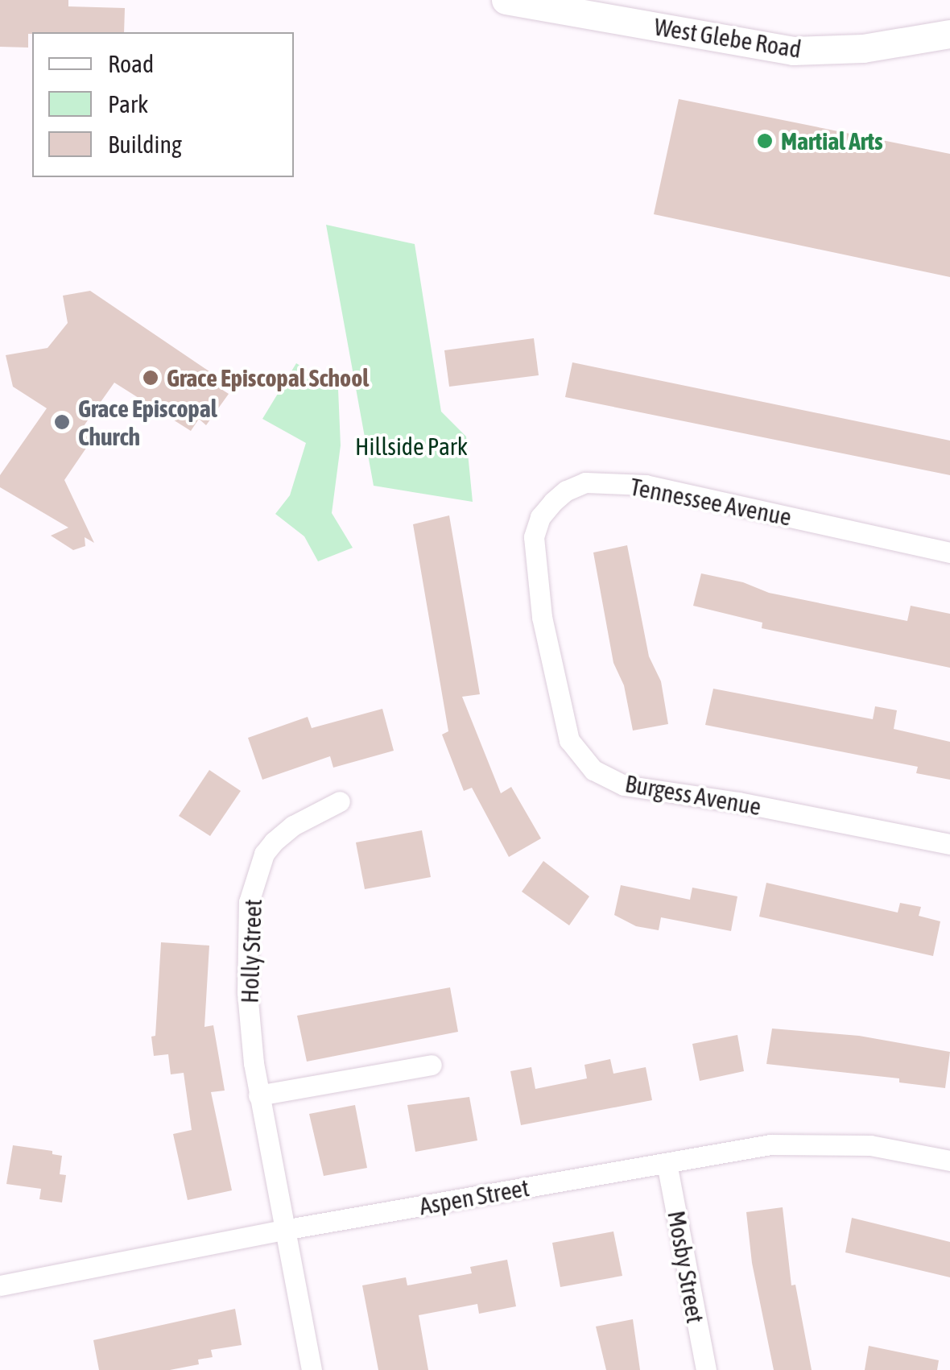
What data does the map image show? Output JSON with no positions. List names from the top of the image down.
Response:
{
  "streets": {
    "main road": ["West Glebe Road"],
    "street": [
      "Tennessee Avenue",
      "Burgess Avenue",
      "Holly Street",
      "Aspen Street",
      "Mosby Street"
    ]
  },
  "crossings": [
    ["Tennessee Avenue", "Burgess Avenue"],
    ["Holly Street", "Aspen Street"],
    ["Aspen Street", "Mosby Street"]
  ],
  "parks": ["Hillside Park"],
  "places": ["Martial Arts", "Grace Episcopal School", "Grace Episcopal Church"],
  "legend": ["Road", "Park", "Building"]
}
